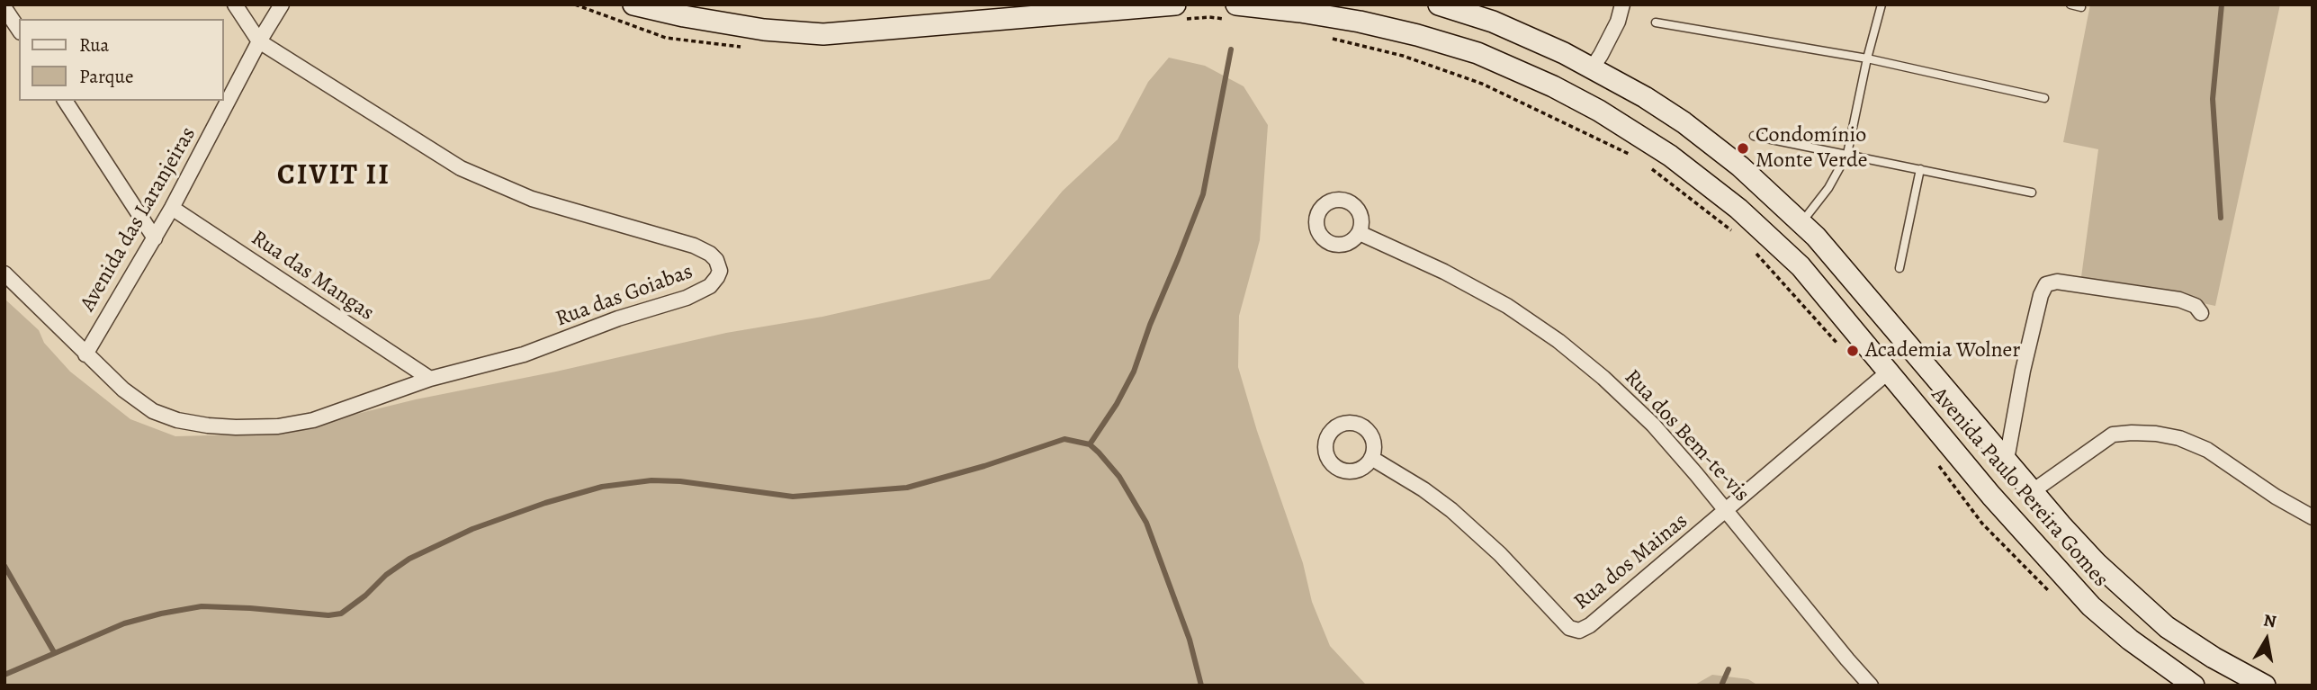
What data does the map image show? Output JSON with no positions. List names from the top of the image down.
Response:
{
  "streets": {
    "main road": ["Avenida Paulo Pereira Gomes"],
    "street": [
      "Avenida das Laranjeiras",
      "Rua das Mangas",
      "Rua das Goiabas",
      "Rua dos Bem-te-vis",
      "Rua dos Mainas"
    ]
  },
  "crossings": [
    ["Avenida das Laranjeiras", "Rua das Mangas"],
    ["Avenida das Laranjeiras", "Rua das Goiabas"],
    ["Rua das Mangas", "Rua das Goiabas"],
    ["Rua dos Bem-te-vis", "Rua dos Mainas"],
    ["Avenida Paulo Pereira Gomes", "Rua dos Mainas"]
  ],
  "districts": ["CIVIT II"],
  "places": ["Condomínio Monte Verde", "Academia Wolner"],
  "legend": ["Rua", "Parque"],
  "north": "top"
}
